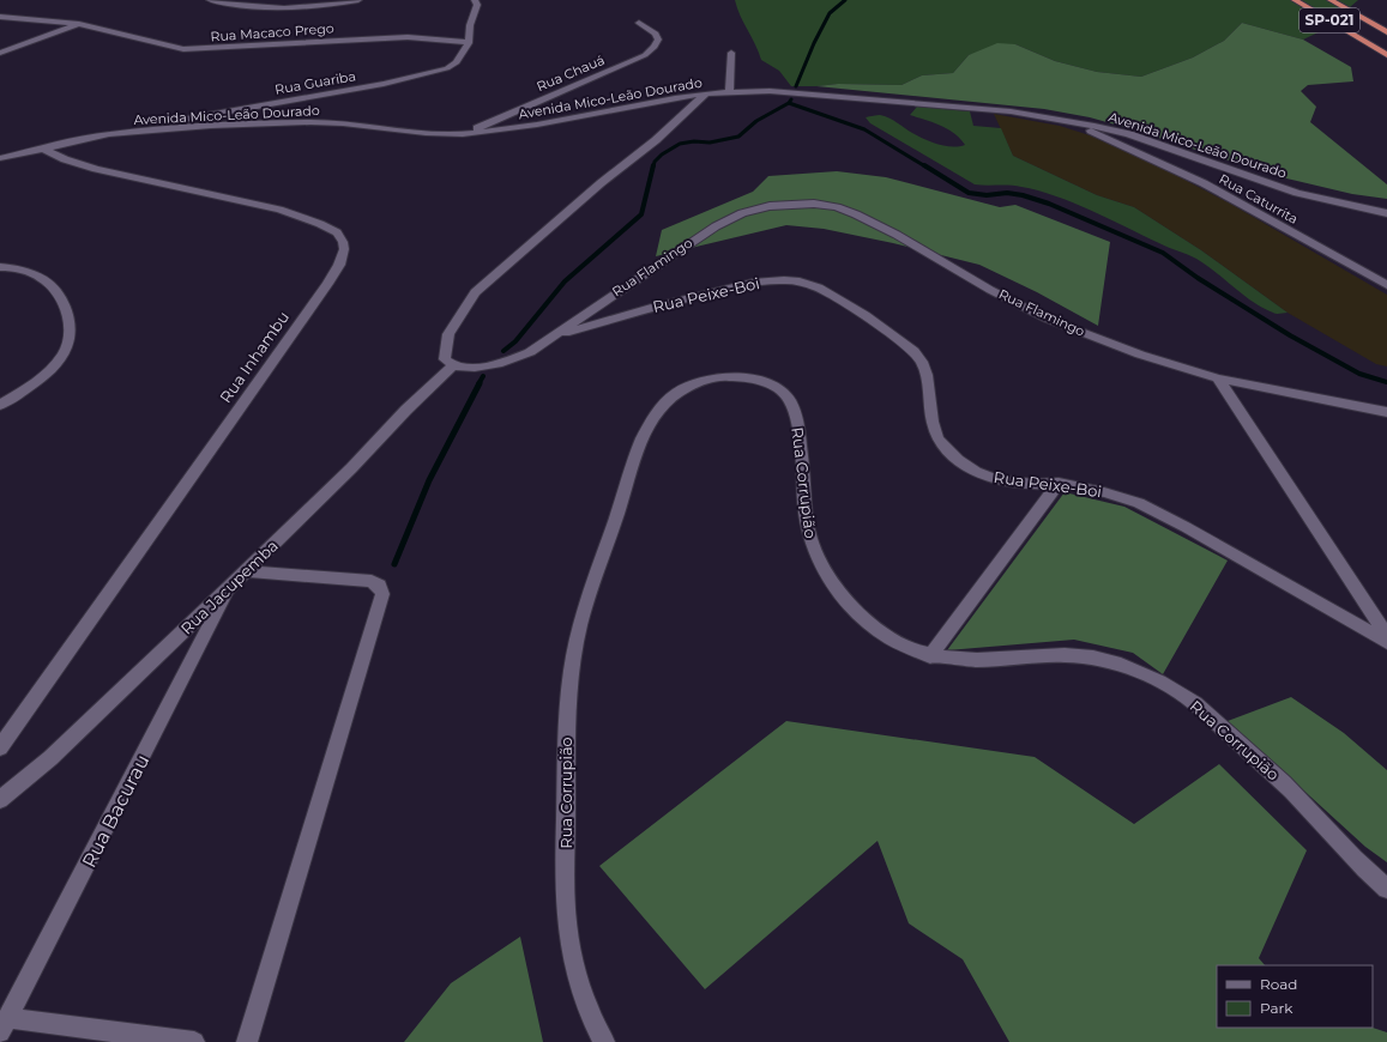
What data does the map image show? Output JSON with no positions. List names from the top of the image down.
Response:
{
  "streets": {
    "highway": ["SP-021"],
    "street": [
      "Rua Macaco Prego",
      "Rua Chauá",
      "Rua Guariba",
      "Avenida Mico-Leão Dourado",
      "Rua Caturrita",
      "Rua Flamingo",
      "Rua Peixe-Boi",
      "Rua Inhambu",
      "Rua Corrupião",
      "Rua Jacupemba",
      "Rua Bacurau"
    ]
  },
  "crossings": [
    ["Rua Macaco Prego", "Rua Guariba"],
    ["Rua Chauá", "Avenida Mico-Leão Dourado"],
    ["Rua Guariba", "Avenida Mico-Leão Dourado"],
    ["Avenida Mico-Leão Dourado", "Rua Caturrita"],
    ["Avenida Mico-Leão Dourado", "Rua Inhambu"],
    ["Rua Flamingo", "Rua Peixe-Boi"],
    ["Rua Flamingo", "Rua Jacupemba"],
    ["Rua Jacupemba", "Rua Bacurau"]
  ],
  "legend": ["Road", "Park"]
}
